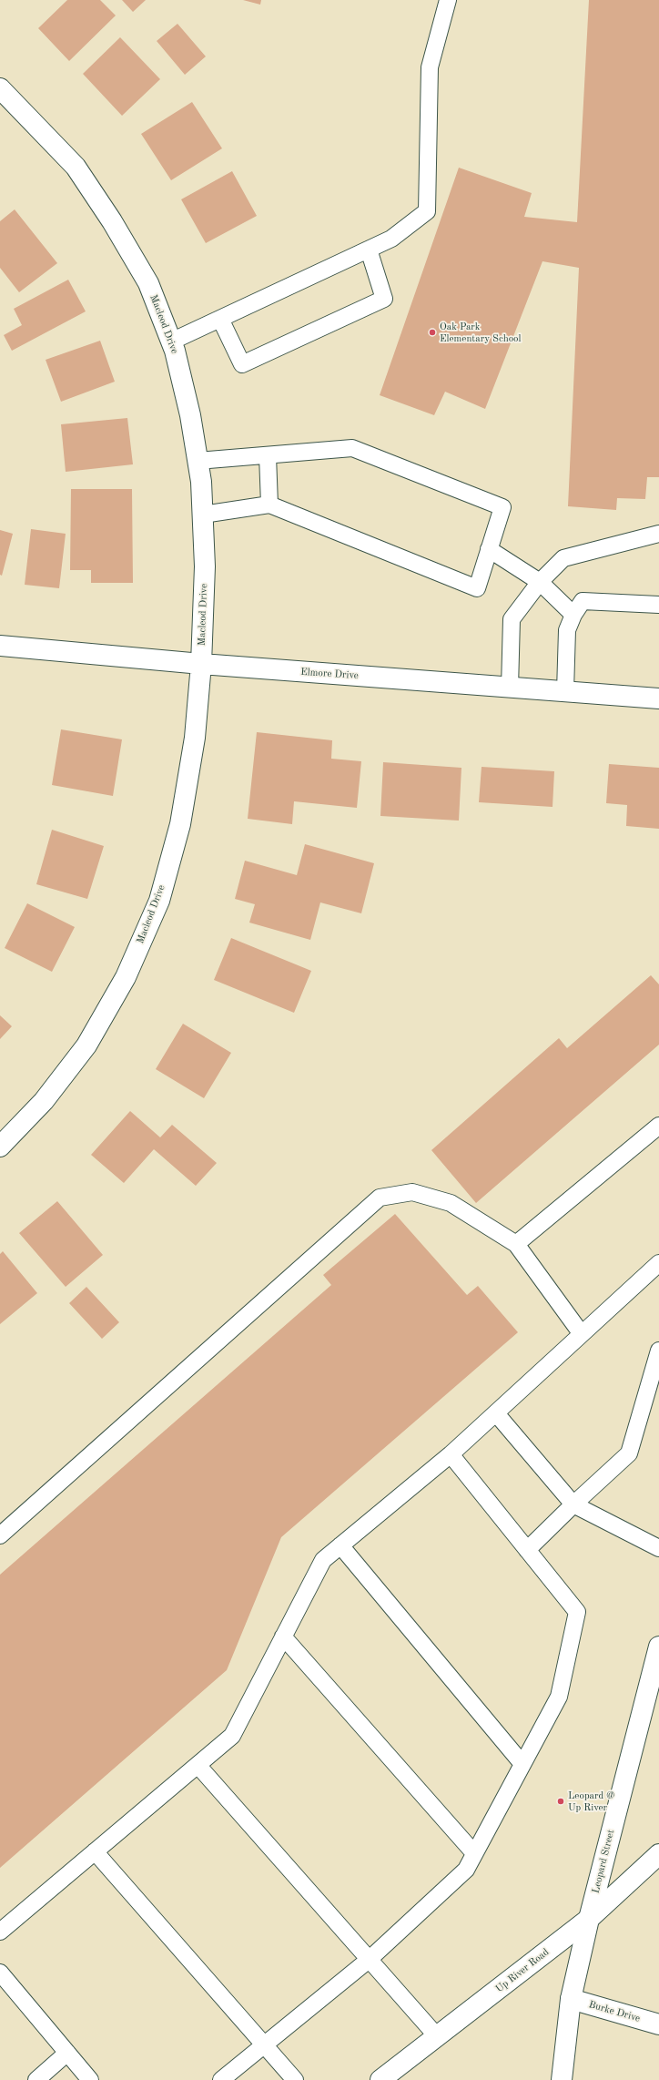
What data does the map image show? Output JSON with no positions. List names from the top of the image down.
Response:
{
  "streets": {
    "street": [
      "Macleod Drive",
      "Elmore Drive",
      "Leopard Street",
      "Up River Road",
      "Burke Drive"
    ]
  },
  "crossings": [
    ["Macleod Drive", "Elmore Drive"],
    ["Leopard Street", "Up River Road"],
    ["Leopard Street", "Burke Drive"]
  ],
  "places": ["Oak Park Elementary School", "Leopard @ Up River"]
}
